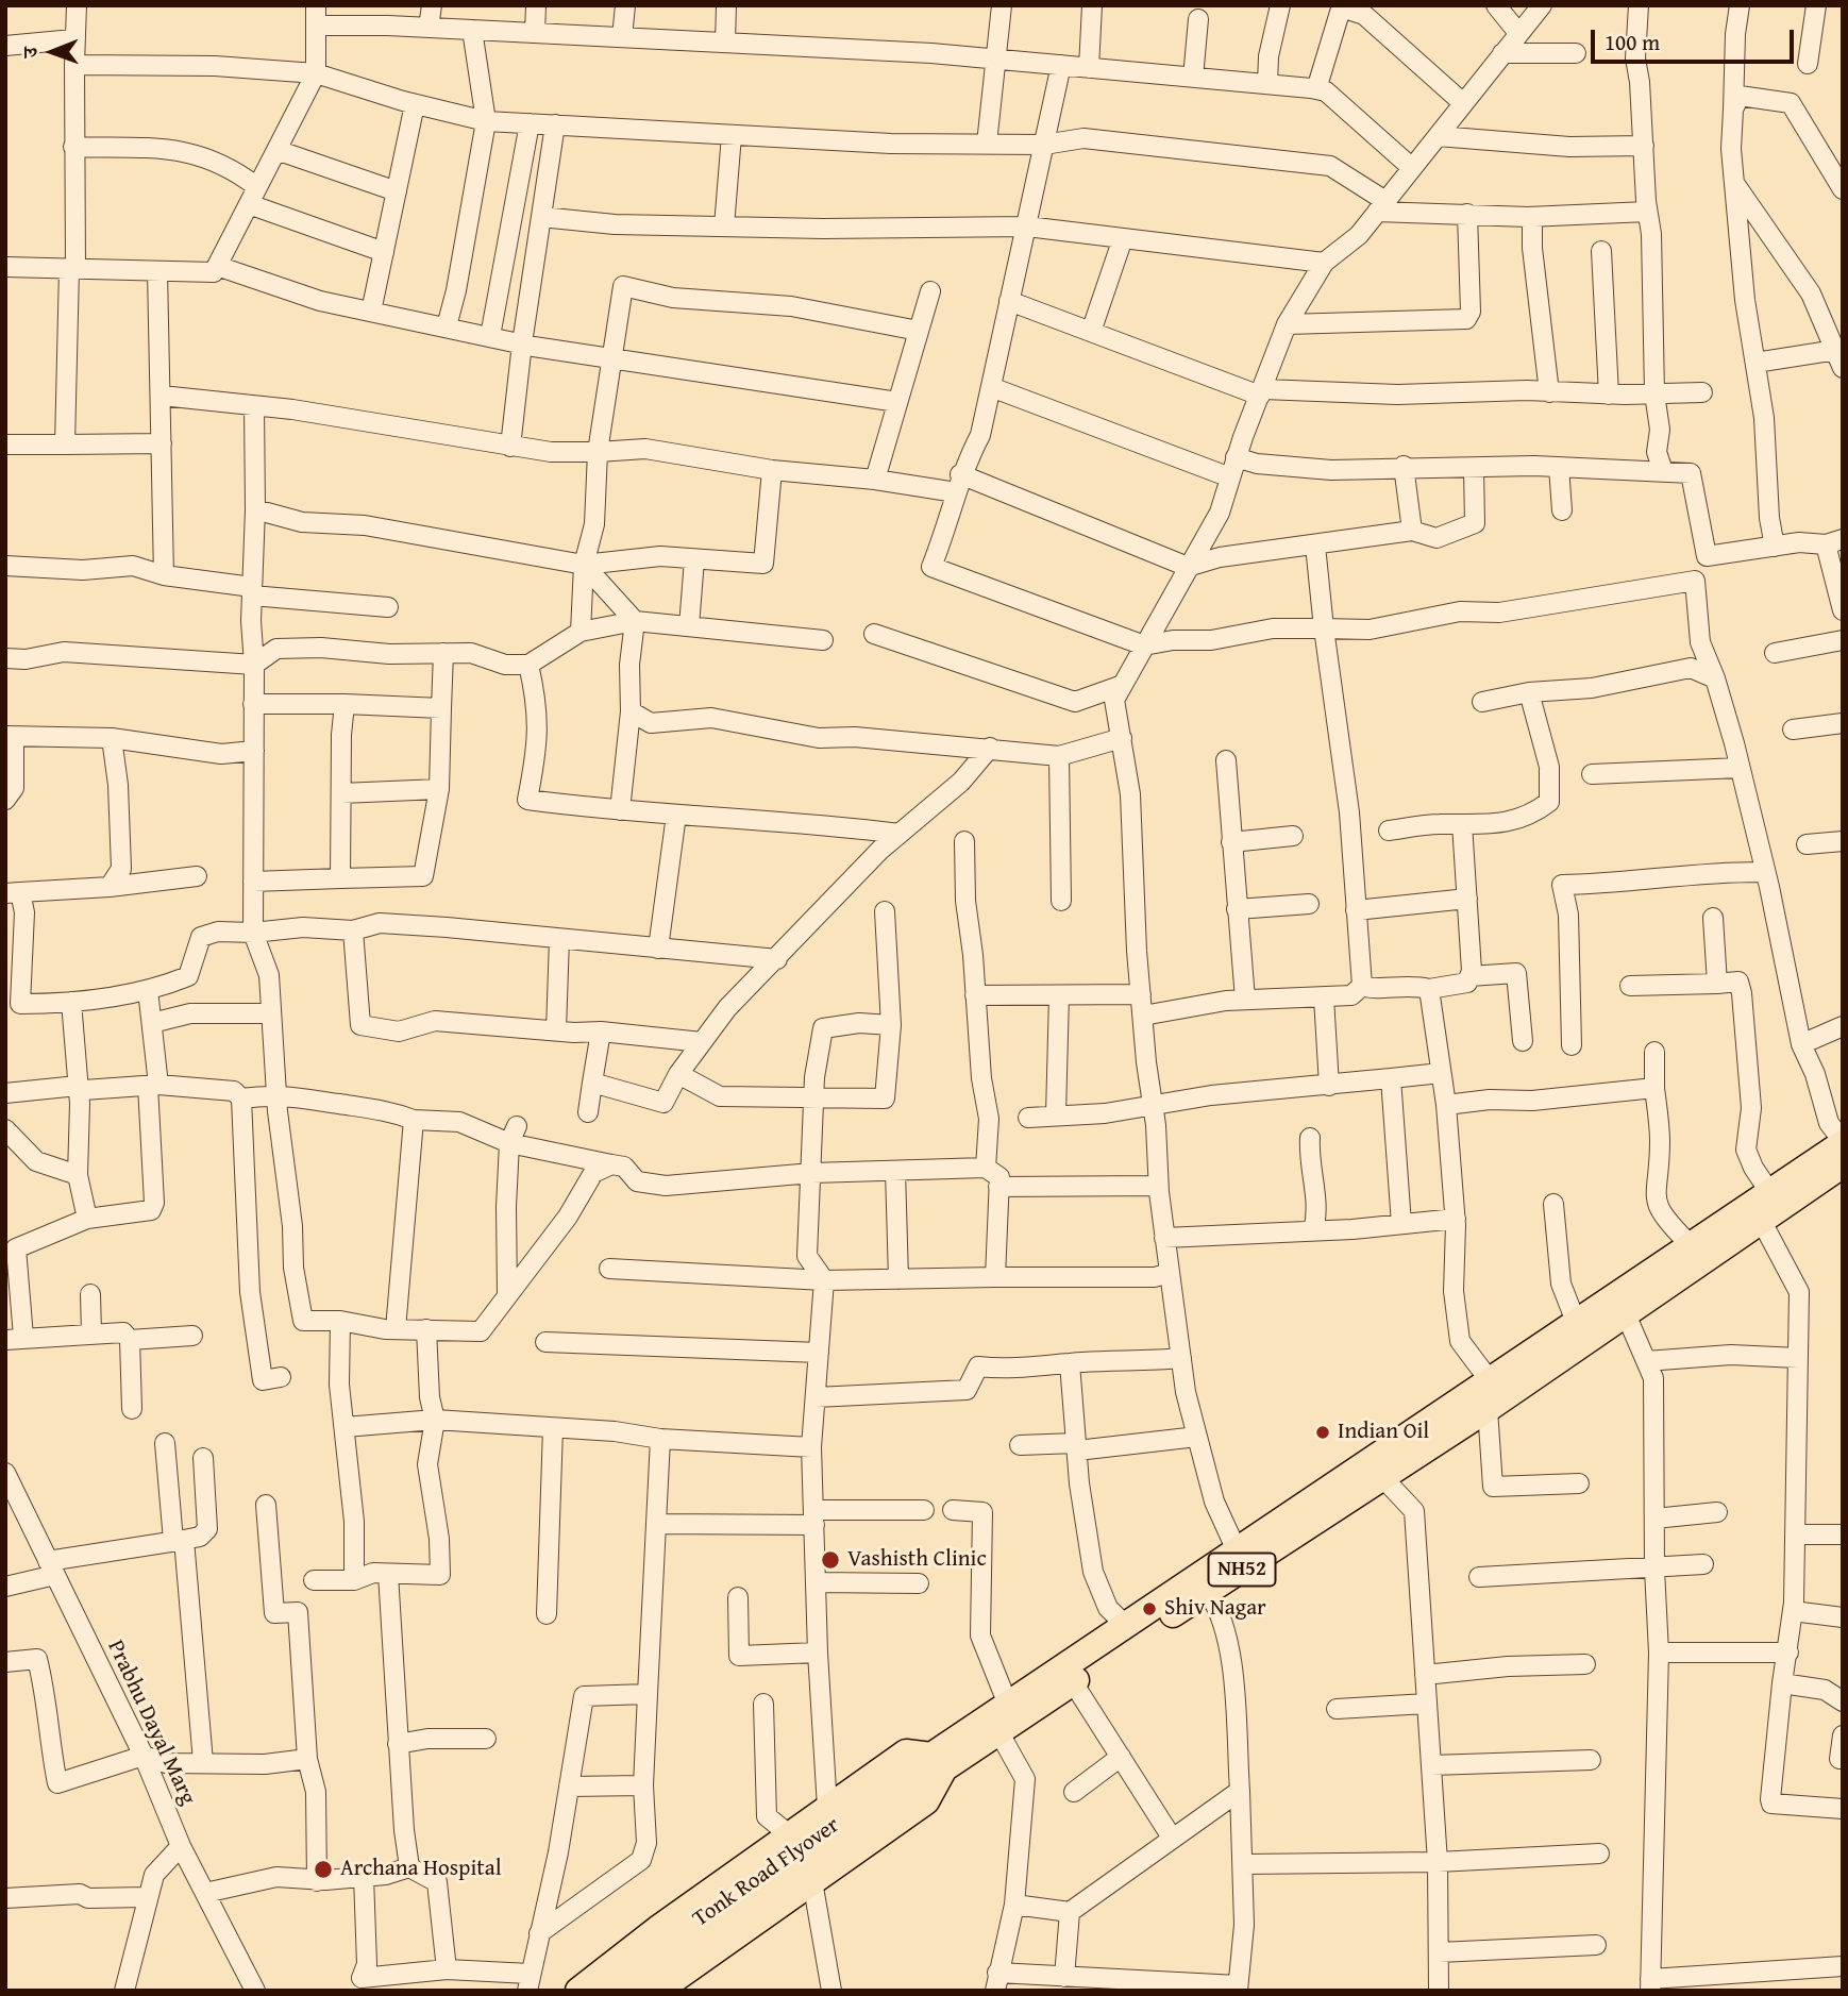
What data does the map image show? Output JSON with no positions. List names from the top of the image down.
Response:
{
  "streets": {
    "highway": ["NH52"],
    "main road": ["Tonk Road Flyover"],
    "street": ["Prabhu Dayal Marg"]
  },
  "crossings": [
    ["NH52", "Tonk Road Flyover"]
  ],
  "places": [
    "Indian Oil",
    "Vashisth Clinic",
    "Shiv Nagar",
    "Archana Hospital"
  ],
  "scale_bar": "100 m",
  "north": "left"
}
